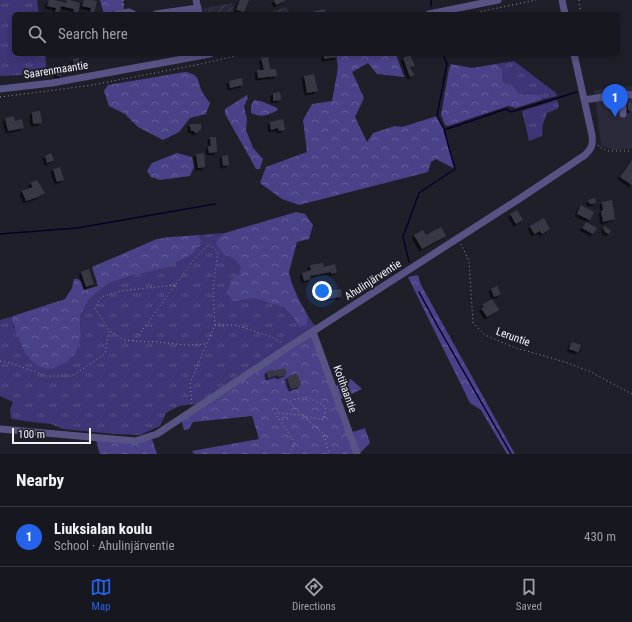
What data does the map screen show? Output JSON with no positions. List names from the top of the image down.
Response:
{
  "streets": {
    "street": ["Saarenmaantie", "Ahulinjärventie", "Kotihaantie"],
    "path": ["Leruntie"]
  },
  "crossings": [
    ["Ahulinjärventie", "Leruntie"],
    ["Ahulinjärventie", "Kotihaantie"]
  ],
  "scale_bar": "100 m",
  "page": {
    "search": "Search here",
    "pins": "1",
    "scale": "100 m",
    "heading": "Nearby",
    "list": [
      {
        "mark": "1",
        "name": "Liuksialan koulu",
        "note": "School · Ahulinjärventie",
        "value": "430 m"
      }
    ],
    "nav": ["Map", "Directions", "Saved"]
  }
}
